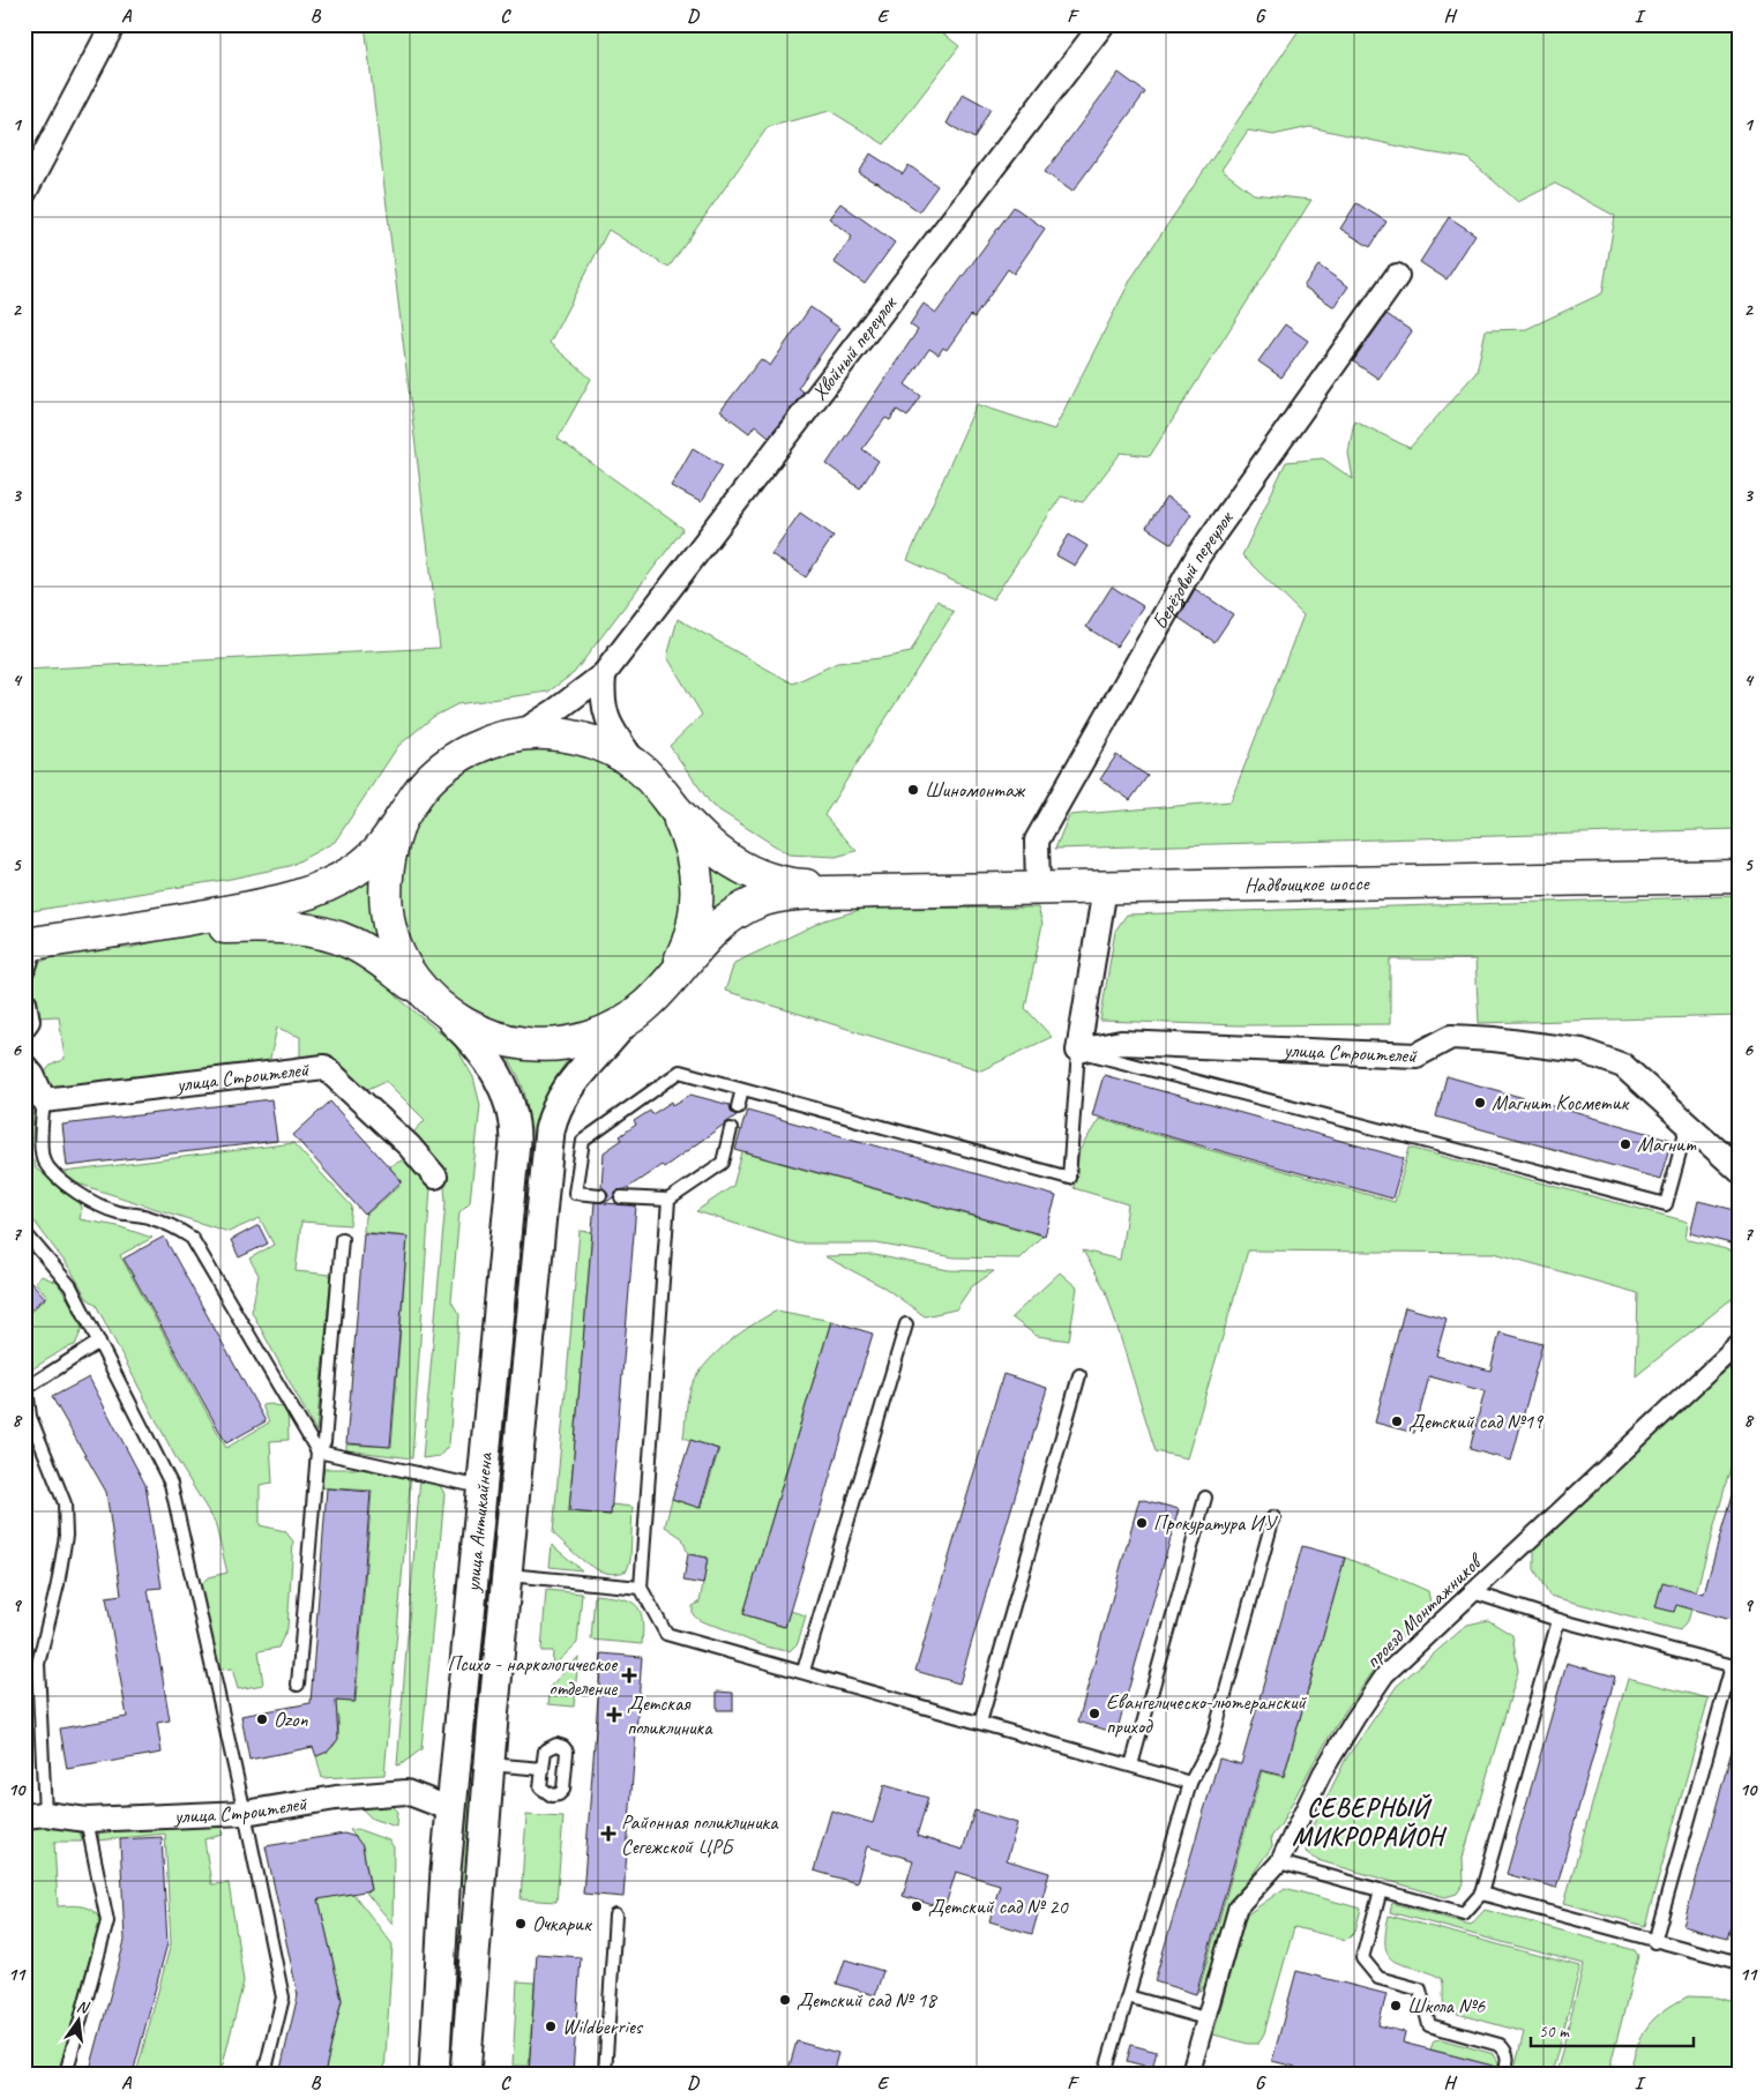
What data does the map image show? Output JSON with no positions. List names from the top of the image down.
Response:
{
  "streets": {
    "main road": ["Надвоицкое шоссе"],
    "street": [
      "Хвойный переулок",
      "Берёзовый переулок",
      "улица Строителей",
      "улица Антикайнена",
      "проезд Монтажников"
    ]
  },
  "crossings": [
    ["Берёзовый переулок", "Надвоицкое шоссе"],
    ["улица Строителей", "улица Антикайнена"]
  ],
  "districts": ["СЕВЕРНЫЙ МИКРОРАЙОН"],
  "places": {
    "other": [
      "Шиномонтаж",
      "Магнит Косметик",
      "Магнит",
      "Детский сад №19",
      "Прокуратура ИУ",
      "Евангелическо-лютеранский приход",
      "Ozon",
      "Детский сад № 20",
      "Очкарик",
      "Детский сад № 18",
      "Школа №6",
      "Wildberries"
    ],
    "health": ["Психо - наркологическое отделение", "Детская поликлиника", "Районная поликлиника Сегежской ЦРБ"]
  },
  "scale_bar": "50 m",
  "north": "top",
  "grid": {
    "columns": [
      "A",
      "B",
      "C",
      "D",
      "E",
      "F",
      "G",
      "H",
      "I"
    ],
    "rows": [
      "1",
      "2",
      "3",
      "4",
      "5",
      "6",
      "7",
      "8",
      "9",
      "10",
      "11"
    ]
  }
}
